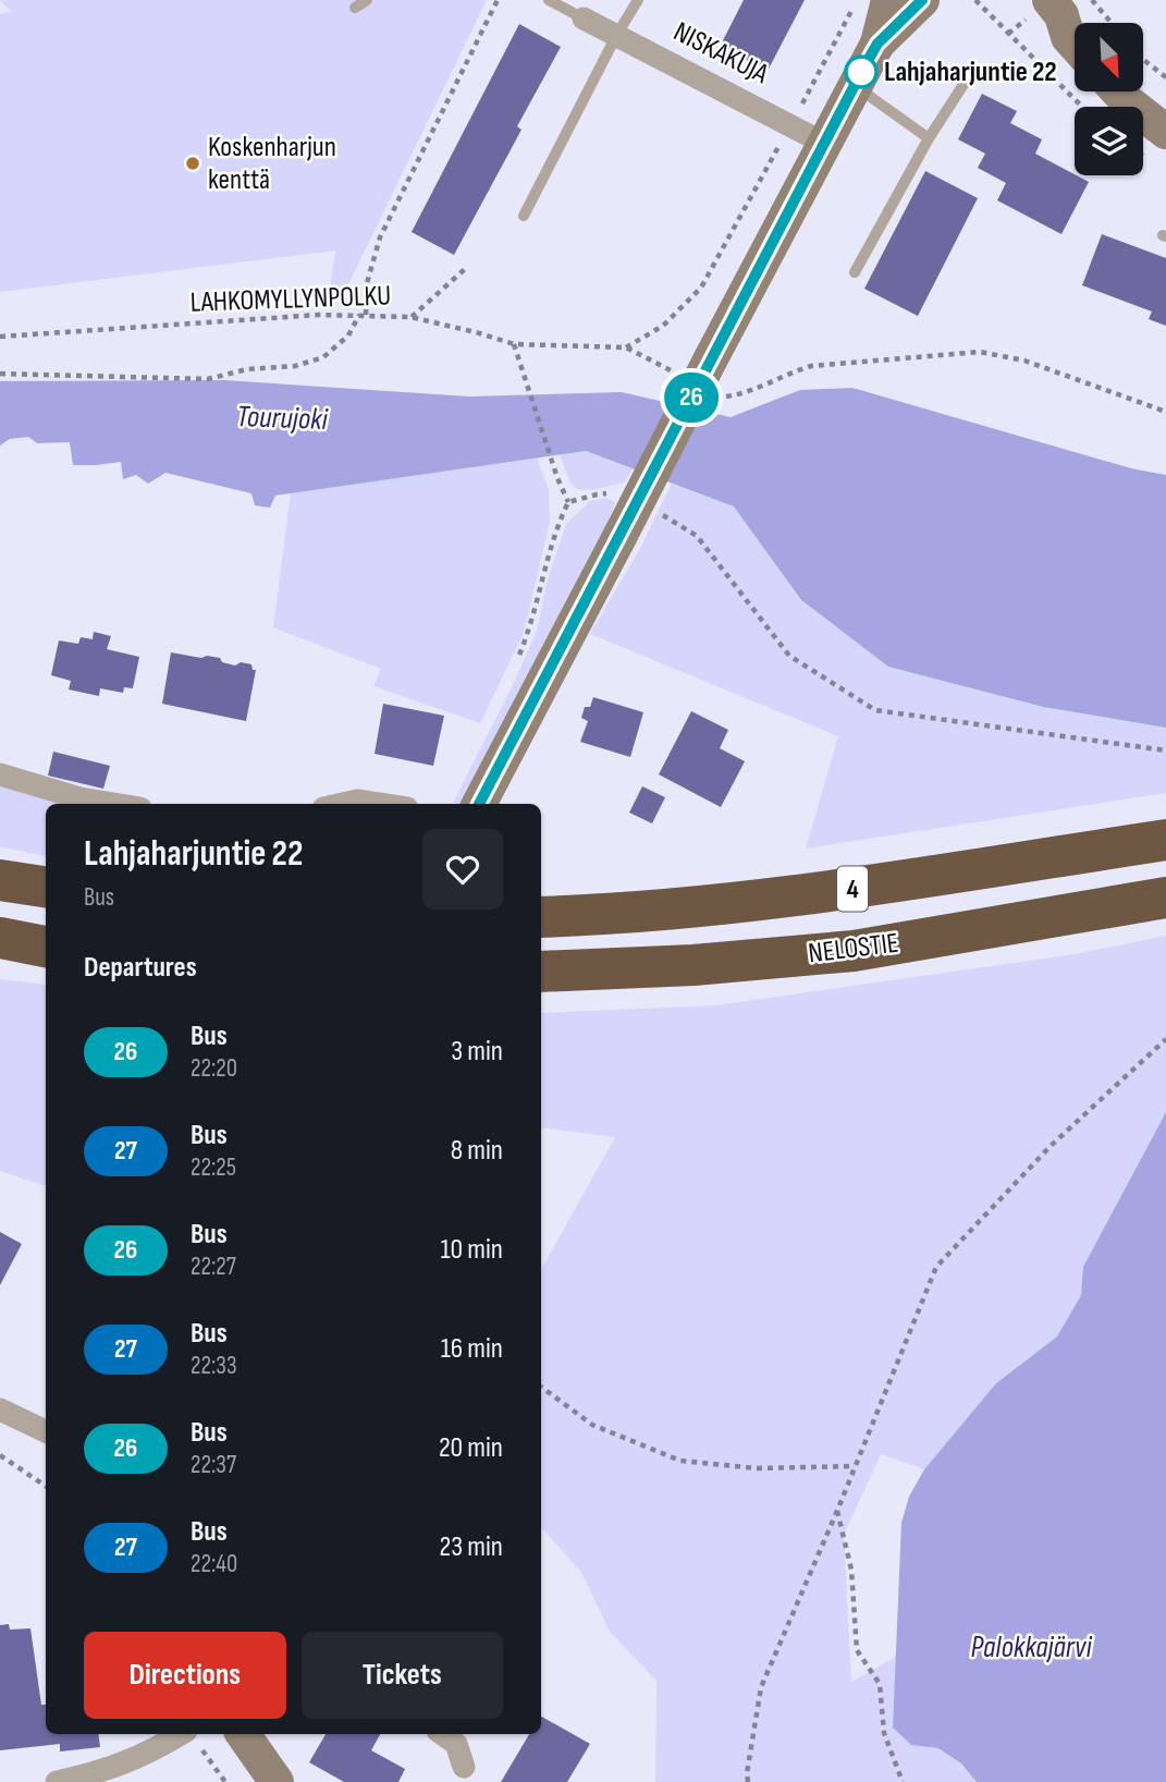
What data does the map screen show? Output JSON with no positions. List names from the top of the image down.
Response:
{
  "streets": {
    "highway": ["4", "NELOSTIE"],
    "street": ["NISKAKUJA"],
    "path": ["LAHKOMYLLYNPOLKU"]
  },
  "water": ["Tourujoki", "Palokkajärvi"],
  "places": ["Lahjaharjuntie 22", "Koskenharjun kenttä"],
  "lines": ["bus line 26"],
  "north": "bottom right",
  "page": {
    "on_map": "26",
    "heading": [
      ["Lahjaharjuntie 22", "Bus"],
      "Departures"
    ],
    "list": [
      {
        "mark": "26",
        "name": "Bus",
        "note": "22:20",
        "value": "3 min"
      },
      {
        "mark": "27",
        "name": "Bus",
        "note": "22:25",
        "value": "8 min"
      },
      {
        "mark": "26",
        "name": "Bus",
        "note": "22:27",
        "value": "10 min"
      },
      {
        "mark": "27",
        "name": "Bus",
        "note": "22:33",
        "value": "16 min"
      },
      {
        "mark": "26",
        "name": "Bus",
        "note": "22:37",
        "value": "20 min"
      },
      {
        "mark": "27",
        "name": "Bus",
        "note": "22:40",
        "value": "23 min"
      }
    ],
    "buttons": ["Directions", "Tickets"]
  }
}
